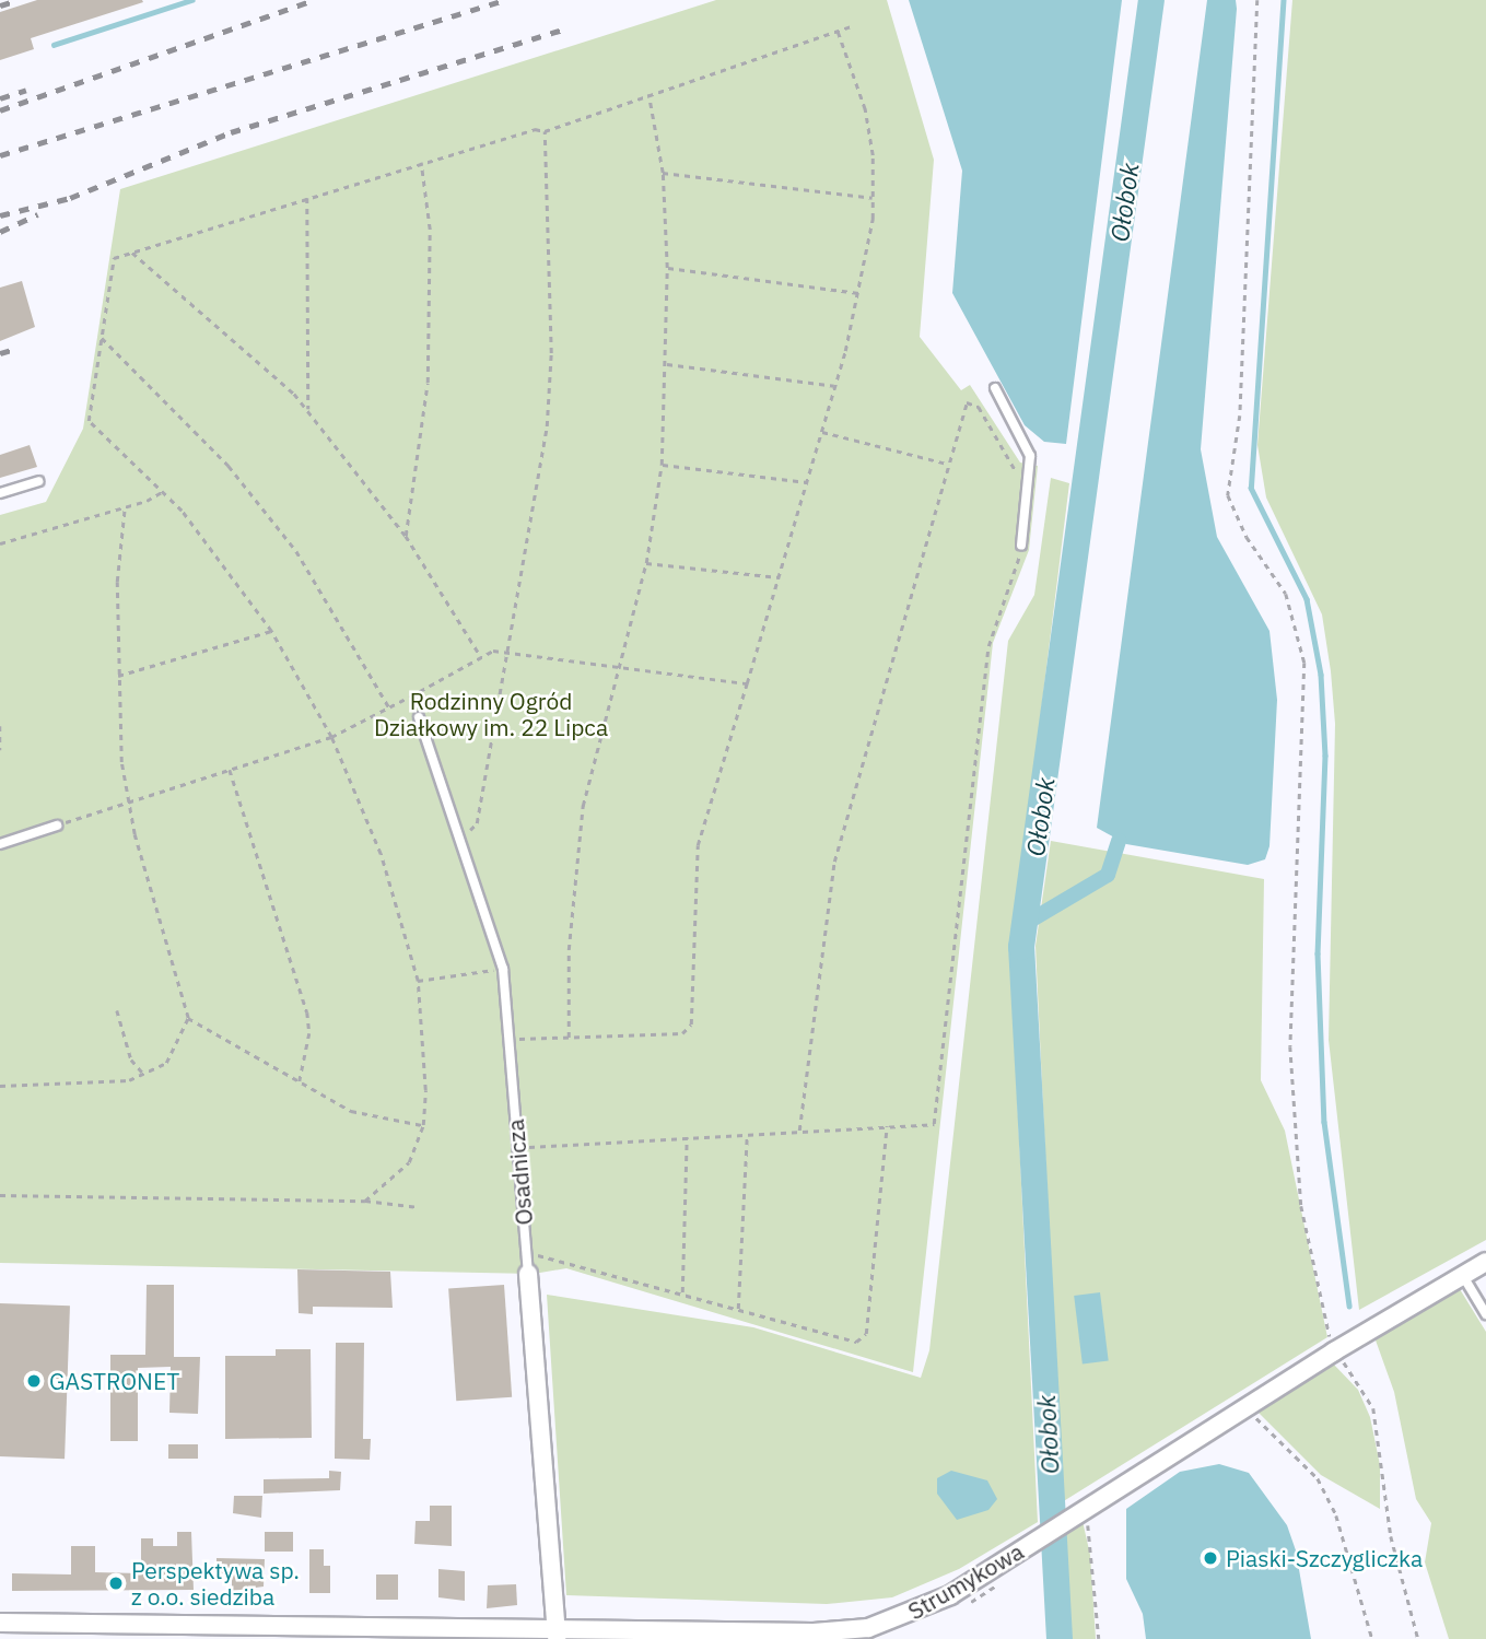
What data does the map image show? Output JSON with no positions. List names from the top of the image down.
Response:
{
  "streets": {
    "street": ["Osadnicza", "Strumykowa"]
  },
  "crossings": [
    ["Osadnicza", "Strumykowa"]
  ],
  "water": ["Ołobok"],
  "parks": ["Rodzinny Ogród Działkowy im. 22 Lipca"],
  "places": ["GASTRONET", "Piaski-Szczygliczka", "Perspektywa sp. z o.o. siedziba"]
}
